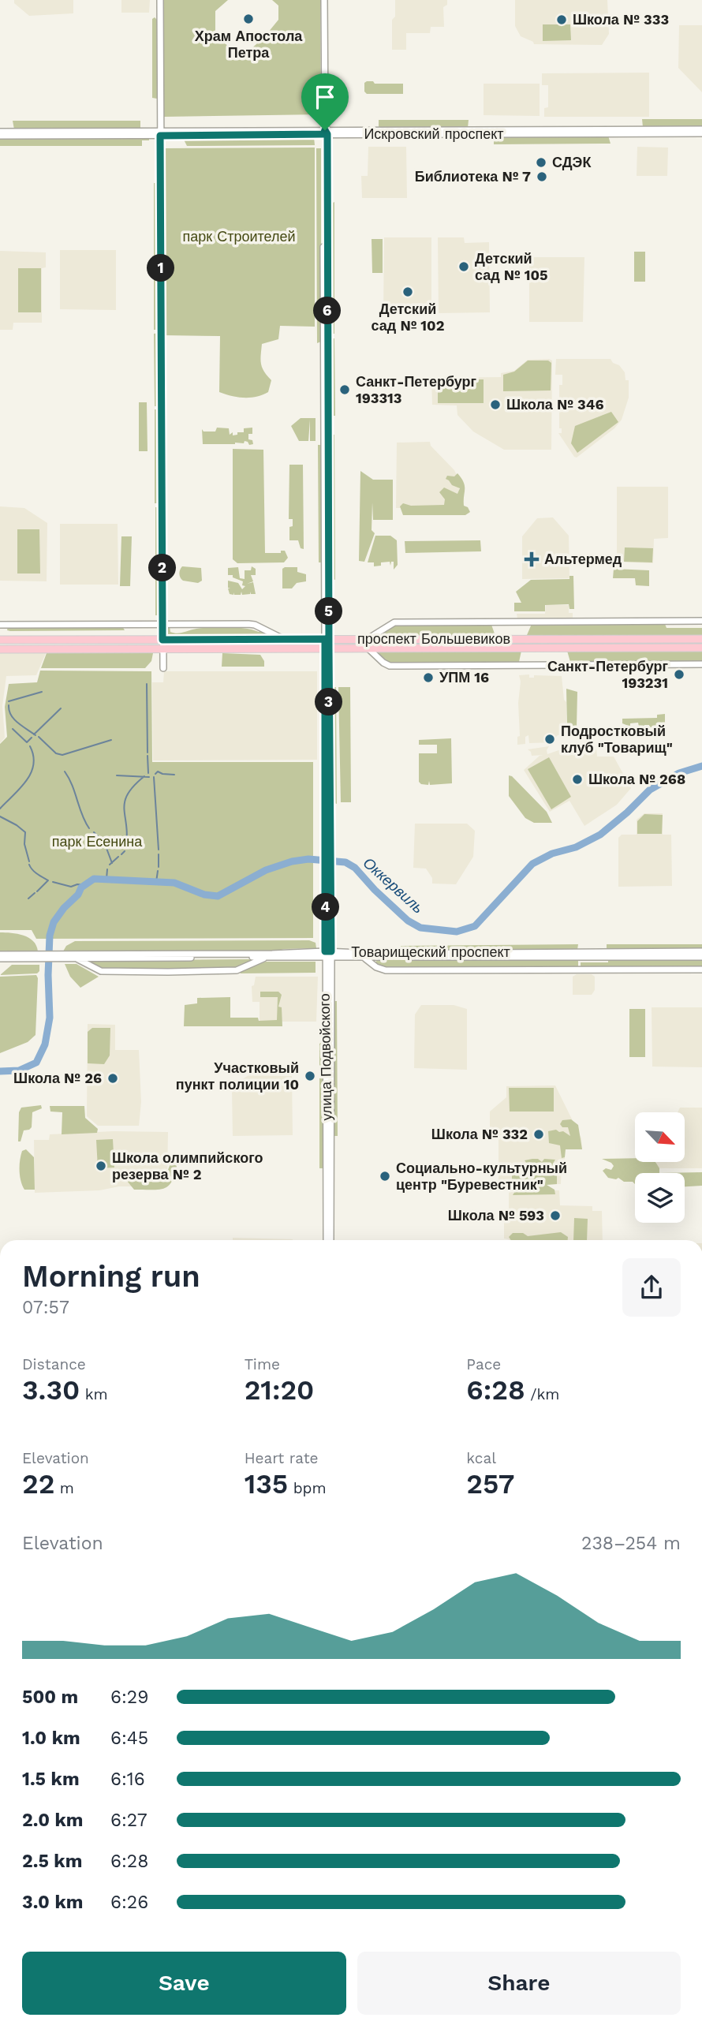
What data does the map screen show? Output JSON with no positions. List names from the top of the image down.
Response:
{
  "streets": {
    "main road": ["проспект Большевиков"],
    "street": ["Искровский проспект", "Товарищеский проспект", "улица Подвойского"]
  },
  "crossings": [
    ["проспект Большевиков", "улица Подвойского"],
    ["Товарищеский проспект", "улица Подвойского"]
  ],
  "water": ["Оккервиль"],
  "parks": ["парк Строителей", "парк Есенина"],
  "places": {
    "other": [
      "Храм Апостола Петра",
      "Школа № 333",
      "СДЭК",
      "Библиотека № 7",
      "Детский сад № 105",
      "Детский сад № 102",
      "Санкт-Петербург 193313",
      "Школа № 346",
      "Санкт-Петербург 193231",
      "УПМ 16",
      "Подростковый клуб \"Товарищ\"",
      "Школа № 268",
      "Участковый пункт полиции 10",
      "Школа № 26",
      "Школа № 332",
      "Школа олимпийского резерва № 2",
      "Социально-культурный центр \"Буревестник\"",
      "Школа № 593"
    ],
    "health": ["Альтермед"]
  },
  "north": "bottom right",
  "page": {
    "pins": [
      "1",
      "6",
      "2",
      "5",
      "3",
      "4"
    ],
    "heading": ["Morning run", "07:57"],
    "stats": [
      ["Distance", "3.30 km"],
      ["Time", "21:20"],
      ["Pace", "6:28 /km"],
      ["Elevation", "22 m"],
      ["Heart rate", "135 bpm"],
      ["kcal", "257"]
    ],
    "chart": ["Elevation", "238–254 m"],
    "list": [
      {
        "name": "500 m",
        "note": "6:29"
      },
      {
        "name": "1.0 km",
        "note": "6:45"
      },
      {
        "name": "1.5 km",
        "note": "6:16"
      },
      {
        "name": "2.0 km",
        "note": "6:27"
      },
      {
        "name": "2.5 km",
        "note": "6:28"
      },
      {
        "name": "3.0 km",
        "note": "6:26"
      }
    ],
    "buttons": ["Save", "Share"]
  }
}
